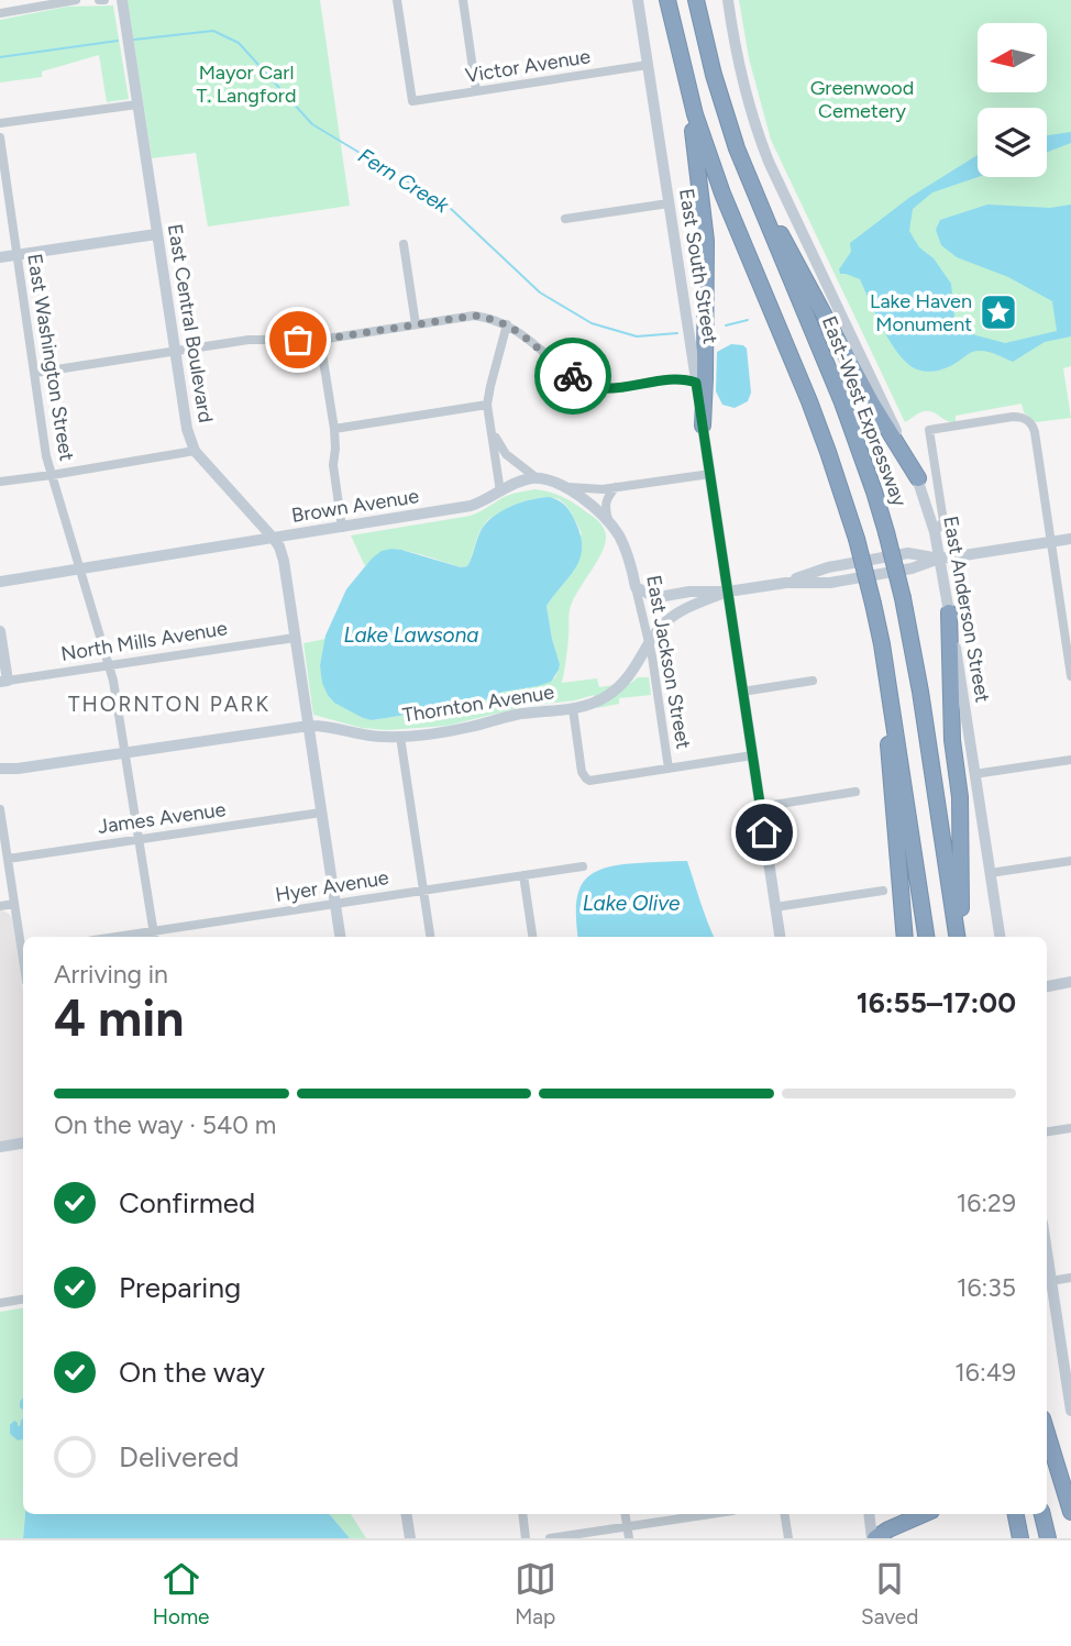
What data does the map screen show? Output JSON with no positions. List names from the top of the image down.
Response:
{
  "streets": {
    "highway": ["East-West Expressway"],
    "street": [
      "Victor Avenue",
      "East South Street",
      "East Central Boulevard",
      "East Washington Street",
      "Brown Avenue",
      "East Anderson Street",
      "North Mills Avenue",
      "East Jackson Street",
      "Thornton Avenue",
      "James Avenue",
      "Hyer Avenue"
    ]
  },
  "crossings": [
    ["Victor Avenue", "East South Street"],
    ["East South Street", "Thornton Avenue"],
    ["East Central Boulevard", "Brown Avenue"],
    ["East Central Boulevard", "North Mills Avenue"],
    ["East Central Boulevard", "Thornton Avenue"],
    ["East Central Boulevard", "James Avenue"],
    ["East Central Boulevard", "Hyer Avenue"],
    ["East Washington Street", "Brown Avenue"],
    ["East Washington Street", "North Mills Avenue"],
    ["East Washington Street", "Thornton Avenue"],
    ["East Washington Street", "James Avenue"],
    ["East Washington Street", "Hyer Avenue"],
    ["East Jackson Street", "Thornton Avenue"]
  ],
  "districts": ["THORNTON PARK"],
  "water": ["Fern Creek", "Lake Lawsona", "Lake Olive"],
  "parks": ["Mayor Carl T. Langford", "Greenwood Cemetery"],
  "places": {
    "place": ["Lake Haven Monument"]
  },
  "north": "left",
  "page": {
    "heading": ["4 min", "Arriving in", "16:55–17:00"],
    "bar": "On the way · 540 m",
    "list": [
      ["Confirmed", "16:29"],
      ["Preparing", "16:35"],
      ["On the way", "16:49"],
      "Delivered"
    ],
    "tabs": ["Home", "Map", "Saved"]
  }
}
